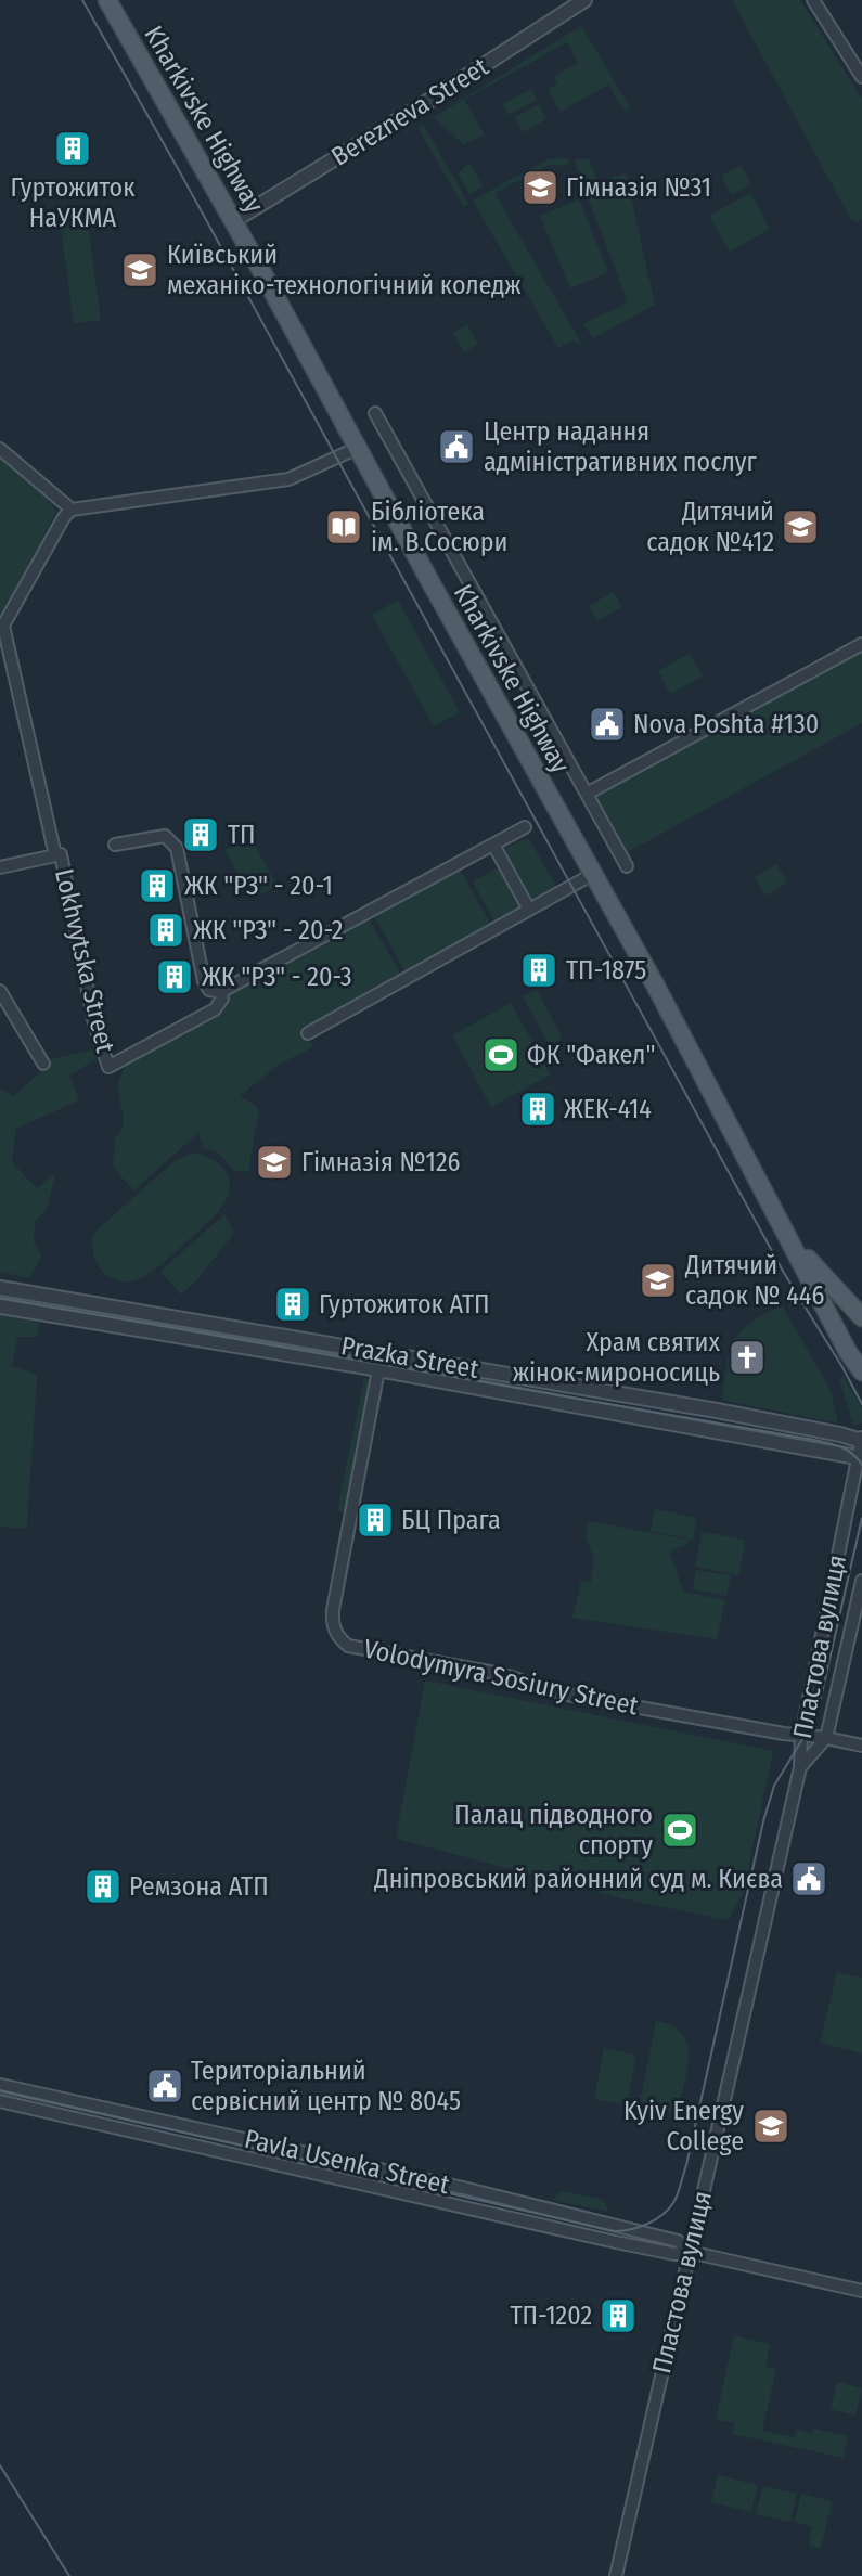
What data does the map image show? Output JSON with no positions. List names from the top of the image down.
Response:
{
  "streets": {
    "main road": ["Kharkivske Highway"],
    "street": [
      "Berezneva Street",
      "Lokhvytska Street",
      "Prazka Street",
      "Пластова вулиця",
      "Volodymyra Sosiury Street",
      "Pavla Usenka Street"
    ]
  },
  "crossings": [
    ["Berezneva Street", "Kharkivske Highway"],
    ["Prazka Street", "Пластова вулиця"],
    ["Prazka Street", "Volodymyra Sosiury Street"],
    ["Пластова вулиця", "Volodymyra Sosiury Street"],
    ["Пластова вулиця", "Pavla Usenka Street"]
  ],
  "places": {
    "building": [
      "Гуртожиток НаУКМА",
      "ТП",
      "ЖК \"РЗ\" - 20-1",
      "ЖК \"РЗ\" - 20-2",
      "ТП-1875",
      "ЖК \"РЗ\" - 20-3",
      "ЖЕК-414",
      "Гуртожиток АТП",
      "БЦ Прага",
      "Ремзона АТП",
      "ТП-1202"
    ],
    "school or university": [
      "Гімназія №31",
      "Київський механіко-технологічний коледж",
      "Дитячий садок №412",
      "Гімназія №126",
      "Дитячий садок № 446",
      "Kyiv Energy College"
    ],
    "public building": [
      "Центр надання адміністративних послуг",
      "Nova Poshta #130",
      "Дніпровський районний суд м. Києва",
      "Територіальний сервісний центр № 8045"
    ],
    "library": ["Бібліотека ім. В.Сосюри"],
    "sports": ["ФК \"Факел\"", "Палац підводного спорту"],
    "church": ["Храм святих жінок-мироносиць"]
  }
}
